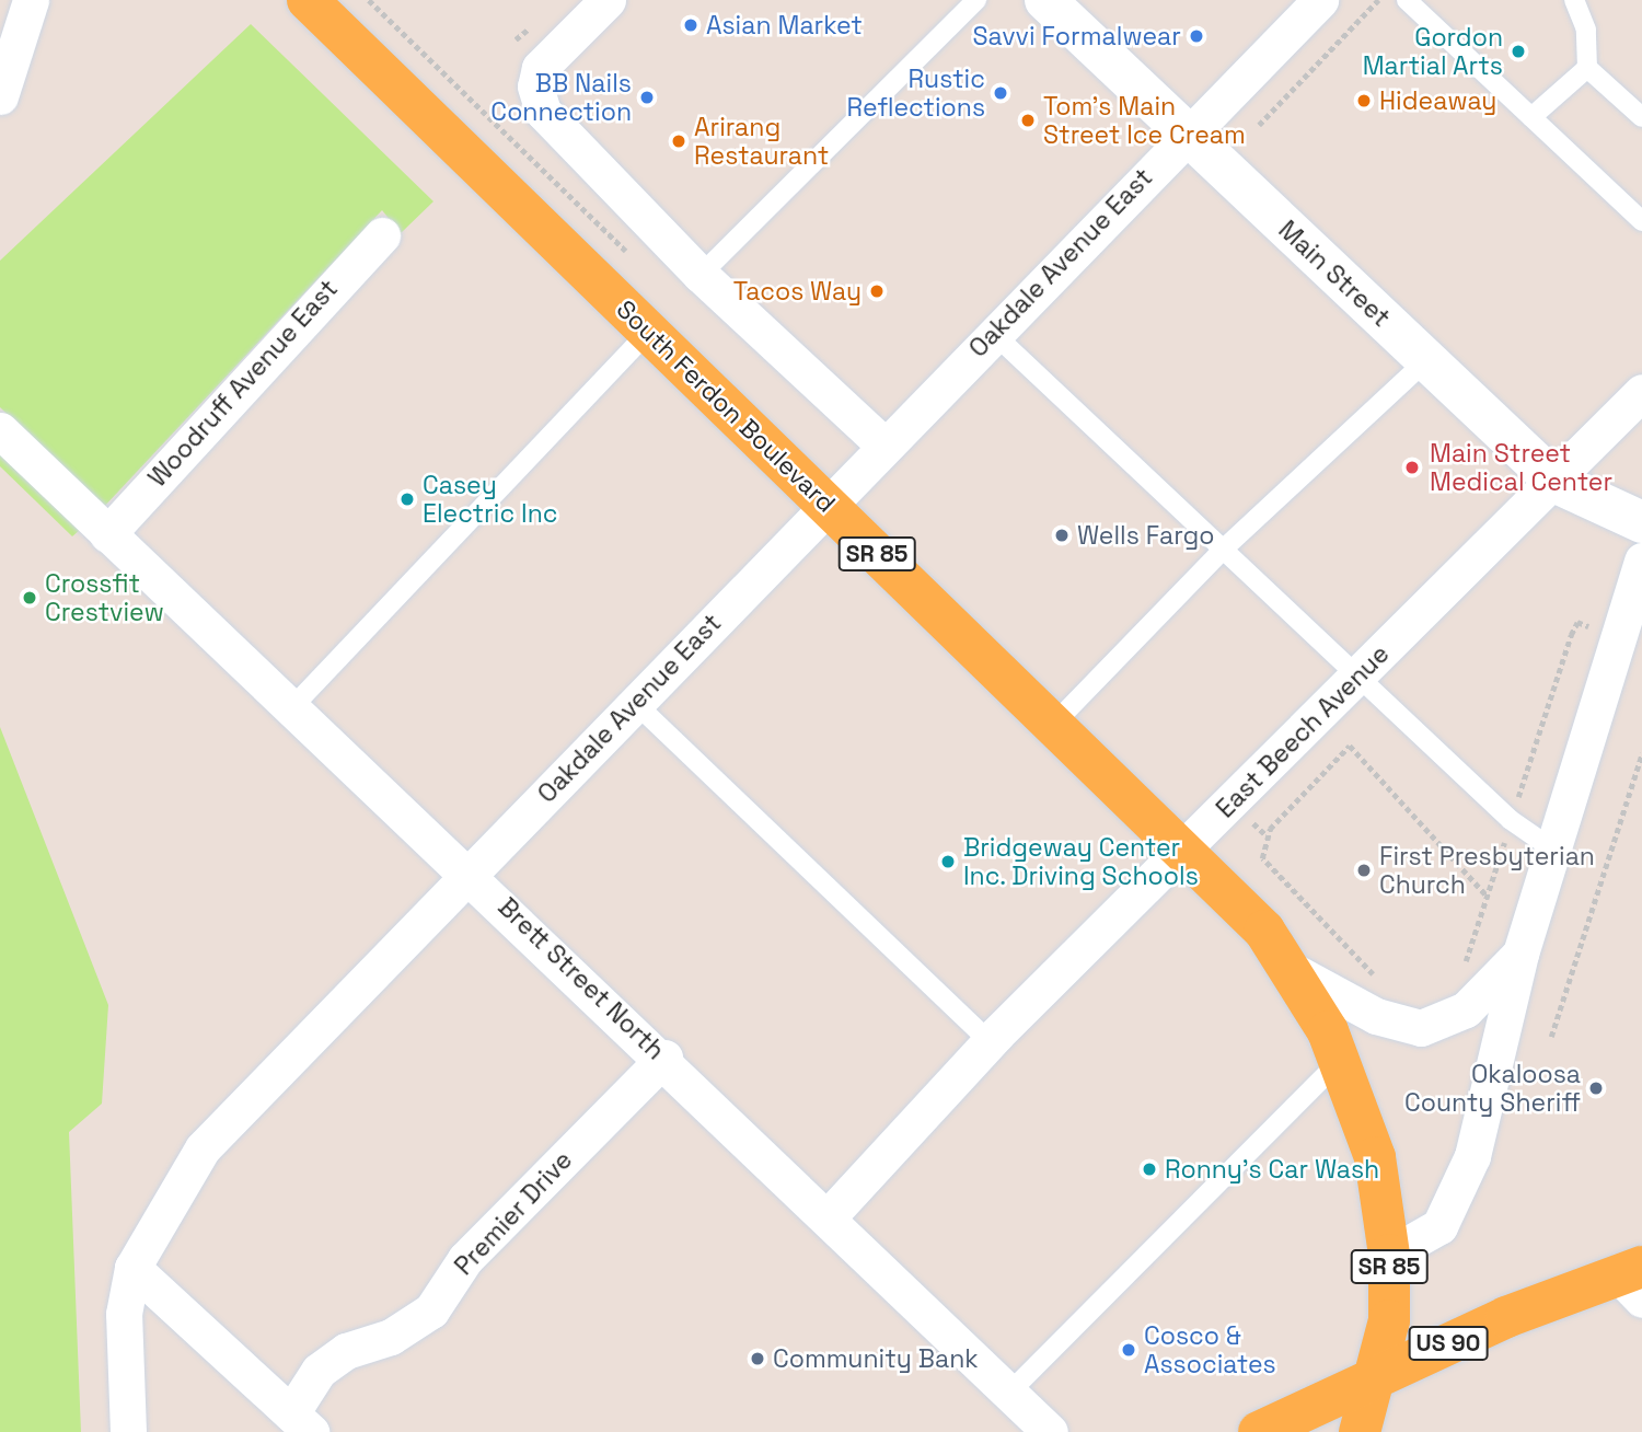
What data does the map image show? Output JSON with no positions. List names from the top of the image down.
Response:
{
  "streets": {
    "main road": ["South Ferdon Boulevard", "SR 85", "US 90"],
    "street": [
      "Oakdale Avenue East",
      "Main Street",
      "Woodruff Avenue East",
      "East Beech Avenue",
      "Brett Street North",
      "Premier Drive"
    ]
  },
  "crossings": [
    ["Oakdale Avenue East", "Main Street"],
    ["Oakdale Avenue East", "South Ferdon Boulevard"],
    ["Oakdale Avenue East", "Brett Street North"],
    ["Main Street", "East Beech Avenue"],
    ["Woodruff Avenue East", "Brett Street North"],
    ["South Ferdon Boulevard", "SR 85"],
    ["South Ferdon Boulevard", "East Beech Avenue"],
    ["South Ferdon Boulevard", "US 90"],
    ["SR 85", "US 90"],
    ["East Beech Avenue", "Brett Street North"],
    ["Brett Street North", "Premier Drive"]
  ],
  "places": [
    "Asian Market",
    "Savvi Formalwear",
    "Gordon Martial Arts",
    "Rustic Reflections",
    "BB Nails Connection",
    "Hideaway",
    "Tom's Main Street Ice Cream",
    "Arirang Restaurant",
    "Tacos Way",
    "Main Street Medical Center",
    "Casey Electric Inc",
    "Wells Fargo",
    "Crossfit Crestview",
    "Bridgeway Center Inc. Driving Schools",
    "First Presbyterian Church",
    "Okaloosa County Sheriff",
    "Ronny's Car Wash",
    "Cosco & Associates",
    "Community Bank"
  ]
}
